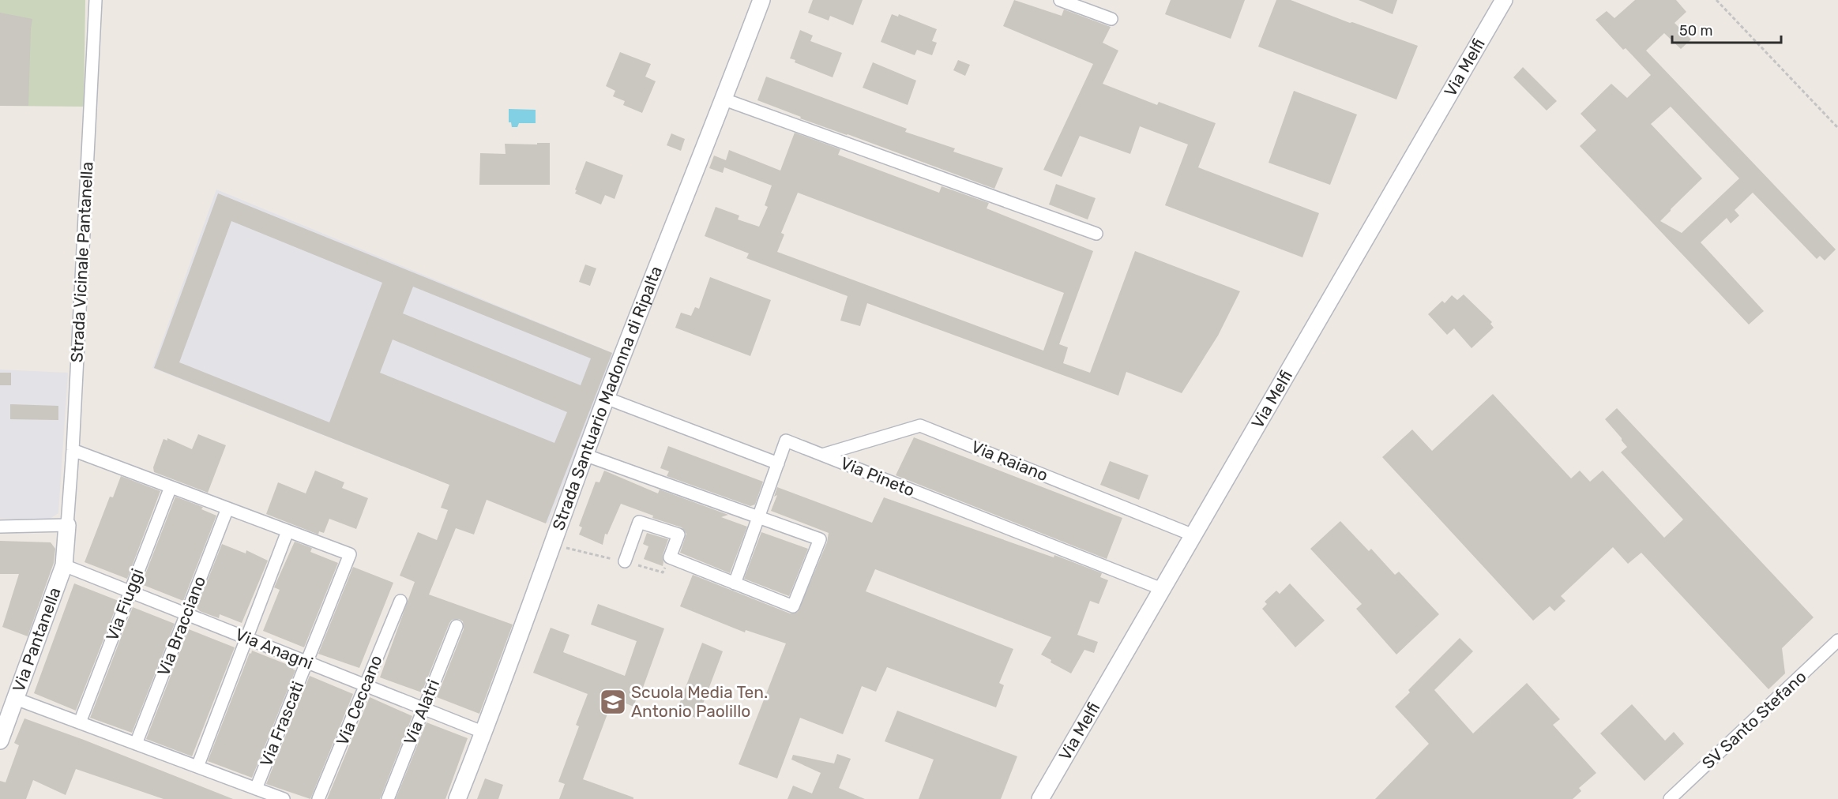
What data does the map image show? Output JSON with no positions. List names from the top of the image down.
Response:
{
  "streets": {
    "street": [
      "Via Melfi",
      "Strada Vicinale Pantanella",
      "Strada Santuario Madonna di Ripalta",
      "Via Raiano",
      "Via Pineto",
      "Via Fiuggi",
      "Via Bracciano",
      "Via Pantanella",
      "Via Anagni",
      "Via Ceccano",
      "Via Alatri",
      "SV Santo Stefano",
      "Via Frascati"
    ]
  },
  "crossings": [
    ["Via Melfi", "Via Raiano"],
    ["Via Melfi", "Via Pineto"],
    ["Strada Vicinale Pantanella", "Via Pantanella"],
    ["Strada Santuario Madonna di Ripalta", "Via Anagni"],
    ["Via Raiano", "Via Pineto"],
    ["Via Fiuggi", "Via Anagni"],
    ["Via Bracciano", "Via Anagni"],
    ["Via Pantanella", "Via Anagni"],
    ["Via Anagni", "Via Ceccano"],
    ["Via Anagni", "Via Alatri"],
    ["Via Anagni", "Via Frascati"]
  ],
  "places": {
    "school or university": ["Scuola Media Ten. Antonio Paolillo"]
  },
  "scale_bar": "50 m"
}
